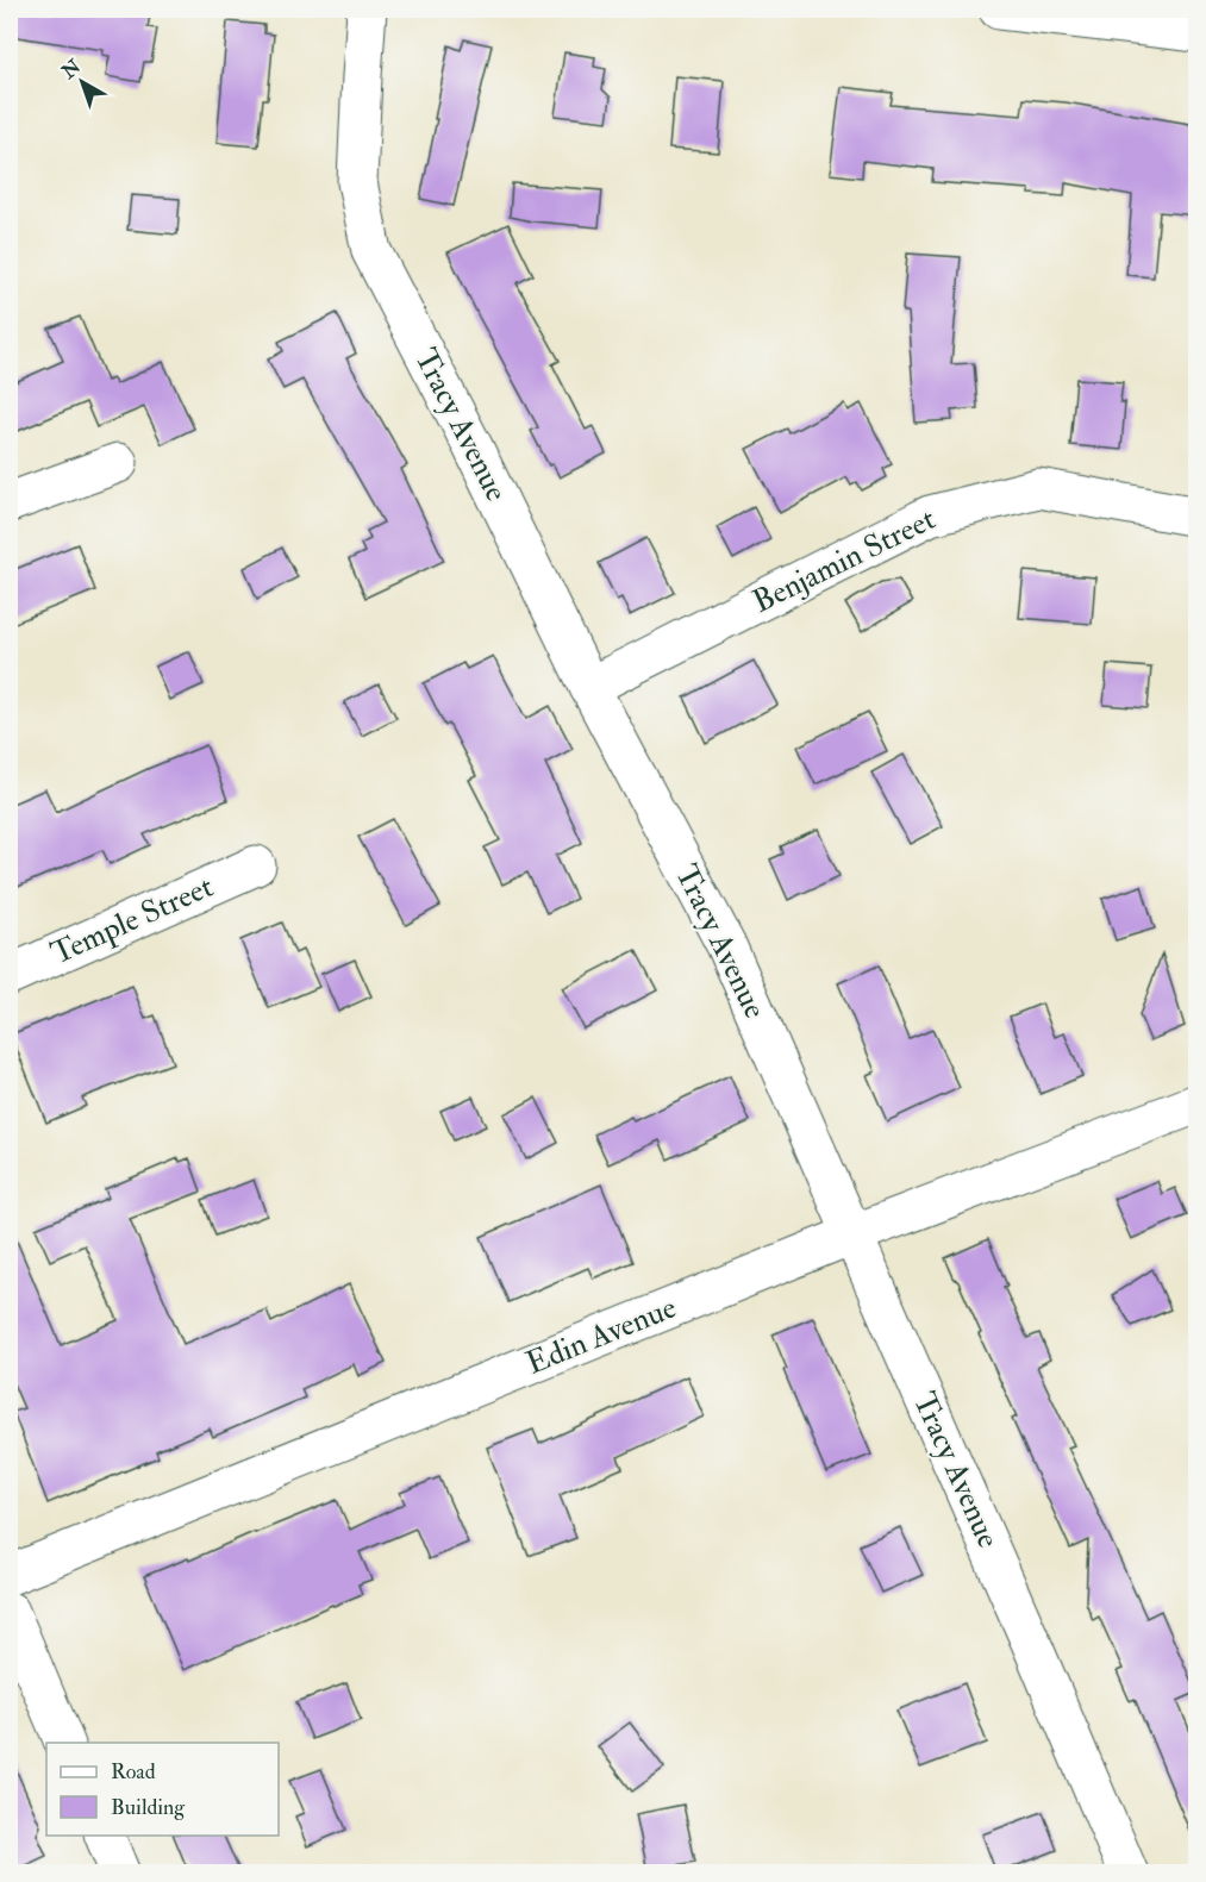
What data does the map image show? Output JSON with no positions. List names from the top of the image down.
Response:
{
  "streets": {
    "street": [
      "Tracy Avenue",
      "Benjamin Street",
      "Temple Street",
      "Edin Avenue"
    ]
  },
  "crossings": [
    ["Tracy Avenue", "Benjamin Street"],
    ["Tracy Avenue", "Edin Avenue"]
  ],
  "legend": ["Road", "Building"],
  "north": "top left"
}
